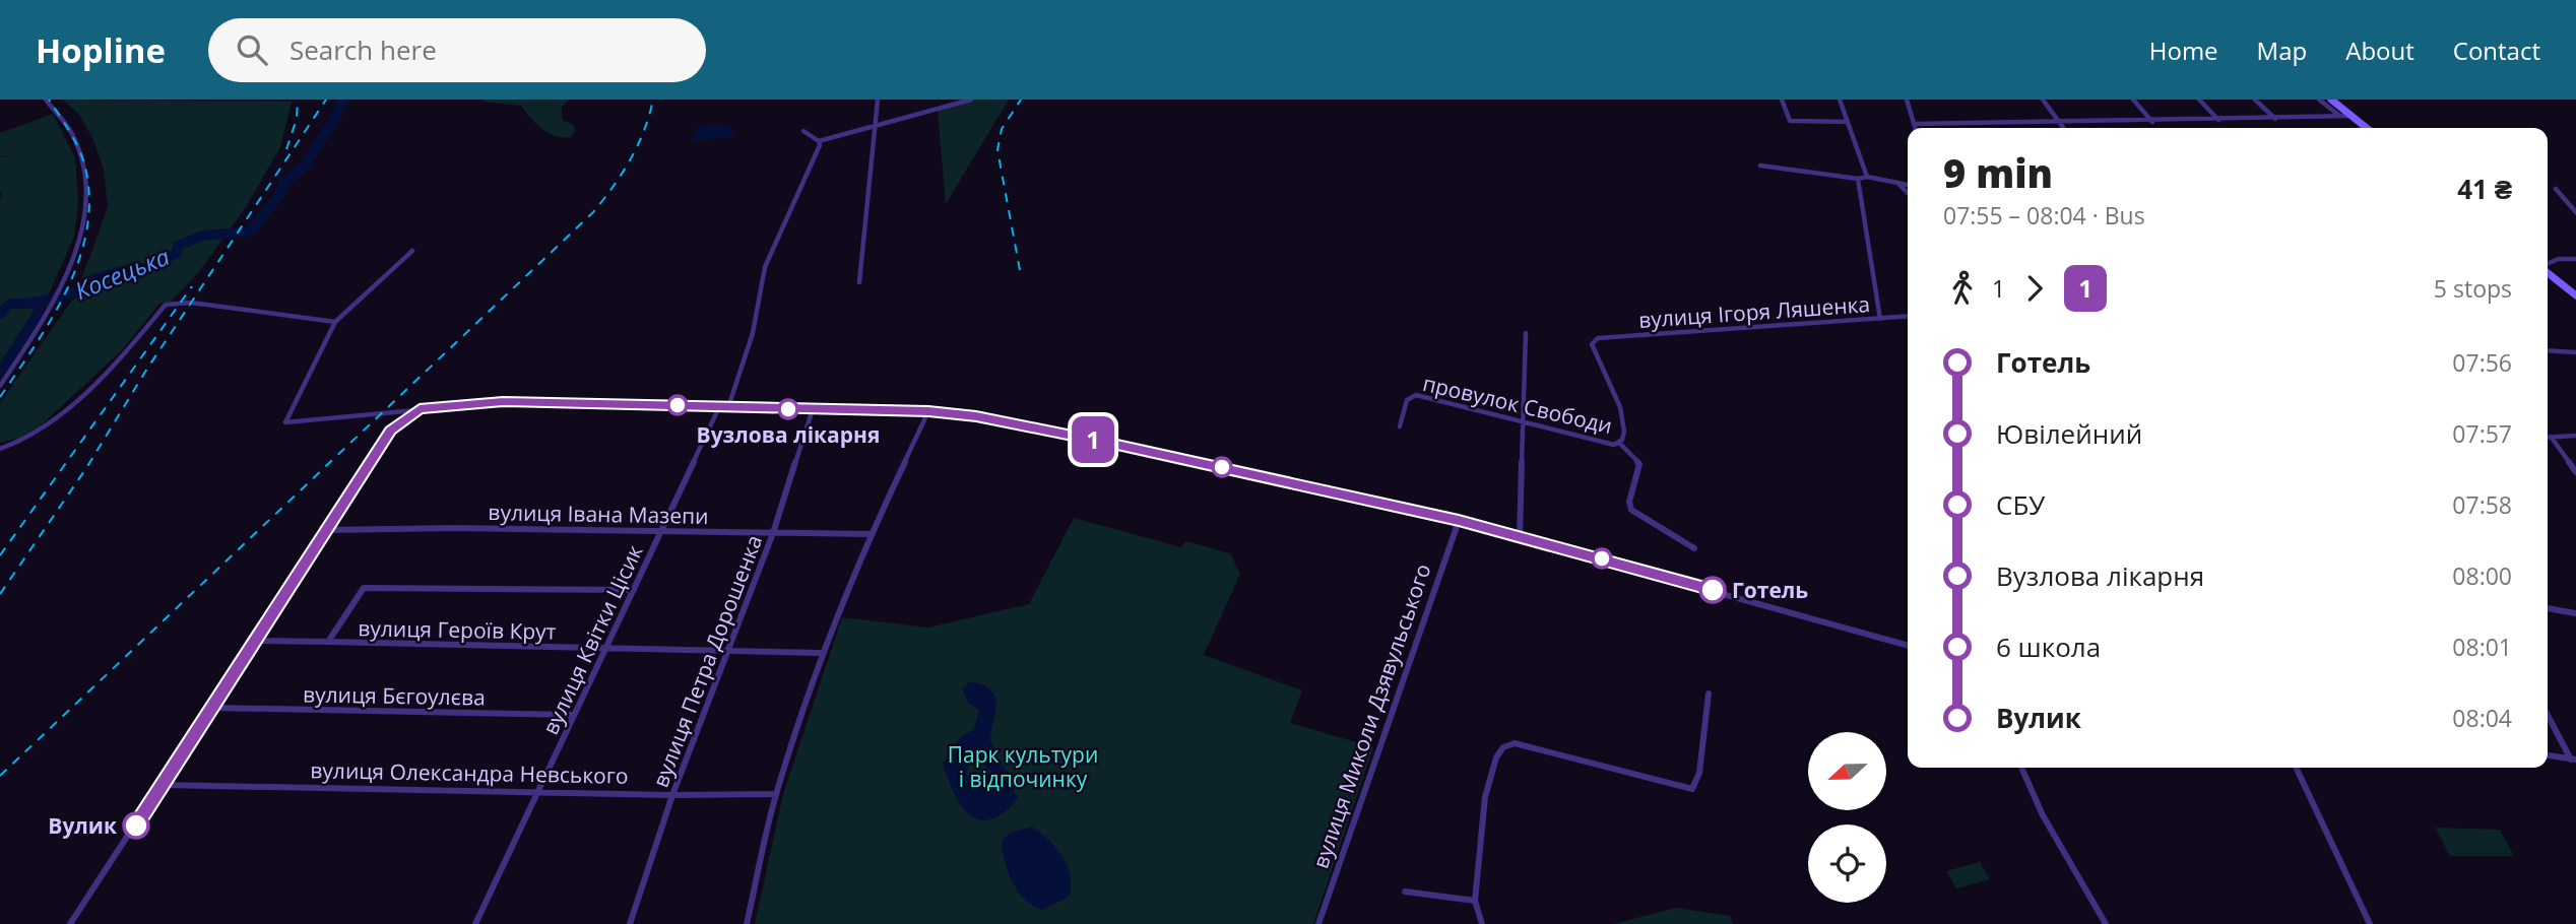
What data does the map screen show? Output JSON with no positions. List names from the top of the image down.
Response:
{
  "streets": {
    "street": [
      "вулиця Ігоря Ляшенка",
      "провулок Свободи",
      "вулиця Івана Мазепи",
      "вулиця Героїв Крут",
      "вулиця Квітки Цісик",
      "вулиця Петра Дорошенка",
      "вулиця Бєгоулєва",
      "вулиця Миколи Дзявульського",
      "вулиця Олександра Невського"
    ]
  },
  "crossings": [
    ["вулиця Ігоря Ляшенка", "провулок Свободи"],
    ["вулиця Івана Мазепи", "вулиця Квітки Цісик"],
    ["вулиця Івана Мазепи", "вулиця Петра Дорошенка"],
    ["вулиця Героїв Крут", "вулиця Квітки Цісик"],
    ["вулиця Героїв Крут", "вулиця Петра Дорошенка"],
    ["вулиця Квітки Цісик", "вулиця Бєгоулєва"],
    ["вулиця Квітки Цісик", "вулиця Олександра Невського"],
    ["вулиця Петра Дорошенка", "вулиця Олександра Невського"]
  ],
  "water": ["Косецька"],
  "parks": ["Парк культури і відпочинку"],
  "places": ["Вузлова лікарня", "Готель", "Вулик"],
  "lines": ["bus line 1"],
  "north": "left",
  "page": {
    "header": "Hopline",
    "search": "Search here",
    "nav": [
      "Home",
      "Map",
      "About",
      "Contact"
    ],
    "on_map": "1",
    "heading": ["9 min", "07:55 – 08:04 · Bus", "41 ₴"],
    "legs": ["1", "1", "5 stops"],
    "list": [
      {
        "name": "Готель",
        "value": "07:56"
      },
      {
        "name": "Ювілейний",
        "value": "07:57"
      },
      {
        "name": "СБУ",
        "value": "07:58"
      },
      {
        "name": "Вузлова лікарня",
        "value": "08:00"
      },
      {
        "name": "6 школа",
        "value": "08:01"
      },
      {
        "name": "Вулик",
        "value": "08:04"
      }
    ]
  }
}
